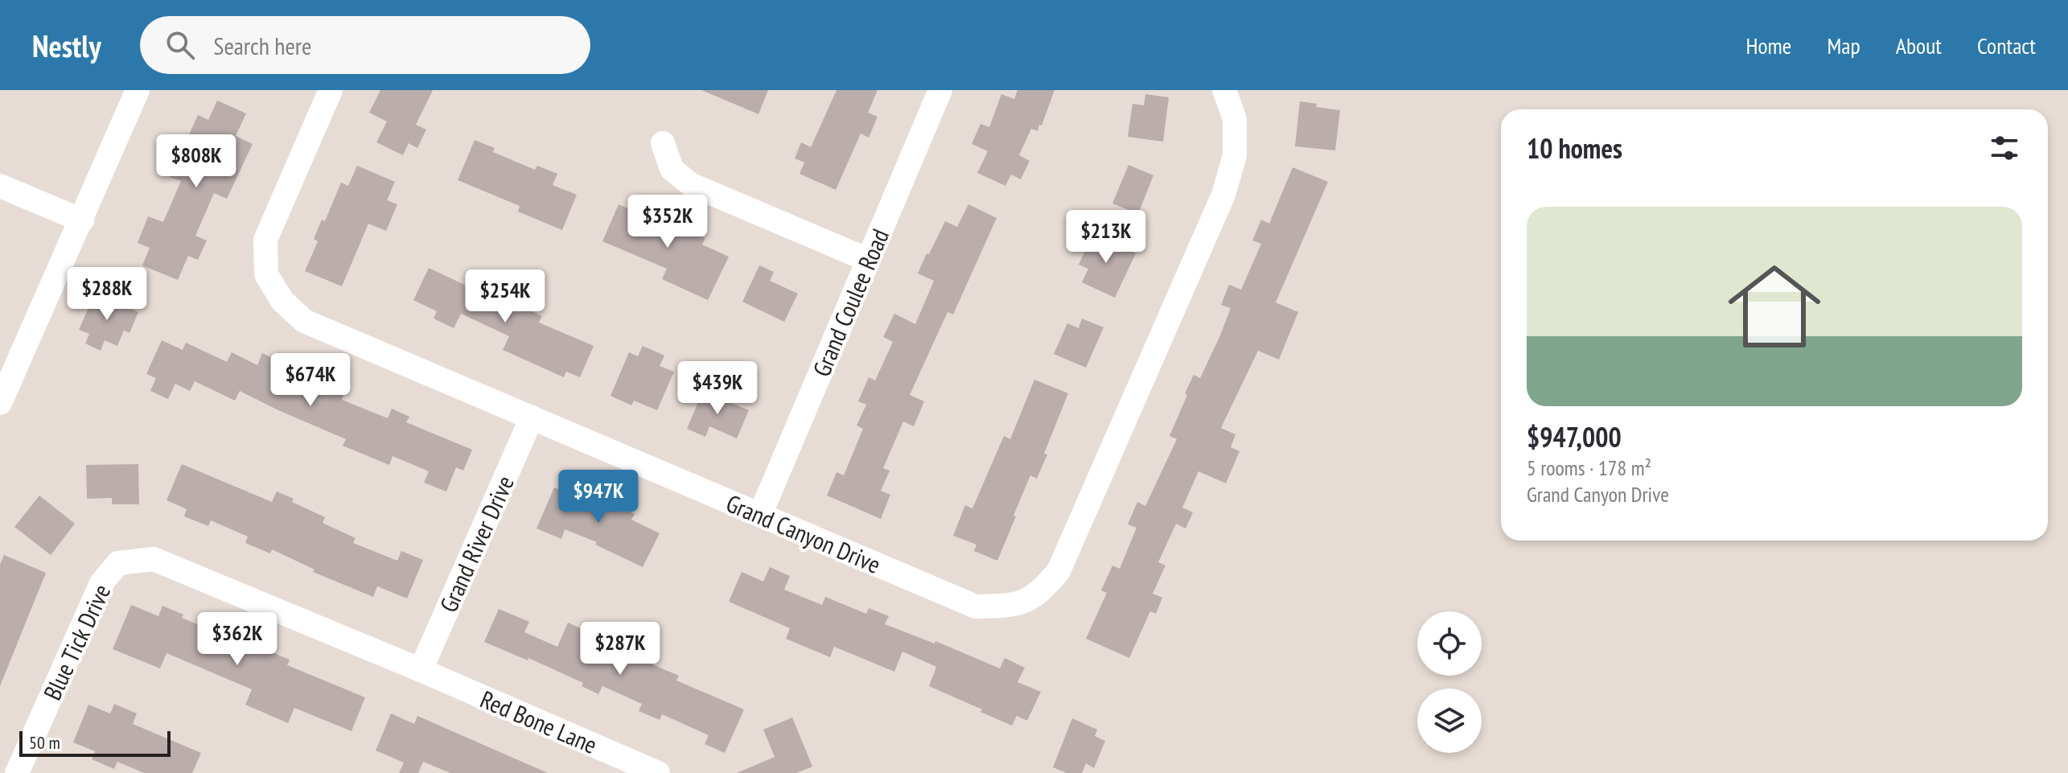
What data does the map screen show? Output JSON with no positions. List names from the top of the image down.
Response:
{
  "streets": {
    "street": [
      "Grand Coulee Road",
      "Grand Canyon Drive",
      "Grand River Drive",
      "Blue Tick Drive",
      "Red Bone Lane"
    ]
  },
  "crossings": [
    ["Grand Coulee Road", "Grand Canyon Drive"],
    ["Grand Canyon Drive", "Grand River Drive"],
    ["Grand River Drive", "Blue Tick Drive"],
    ["Grand River Drive", "Red Bone Lane"],
    ["Blue Tick Drive", "Red Bone Lane"]
  ],
  "scale_bar": "50 m",
  "page": {
    "header": "Nestly",
    "search": "Search here",
    "nav": [
      "Home",
      "Map",
      "About",
      "Contact"
    ],
    "heading": "10 homes",
    "price": [
      "$808K",
      "$352K",
      "$213K",
      "$288K",
      "$254K",
      "$674K",
      "$439K",
      "$947K",
      "$362K",
      "$287K"
    ],
    "list": [
      {
        "name": "$947,000",
        "note": "5 rooms · 178 m² · Grand Canyon Drive"
      }
    ],
    "scale": "50 m"
  }
}
